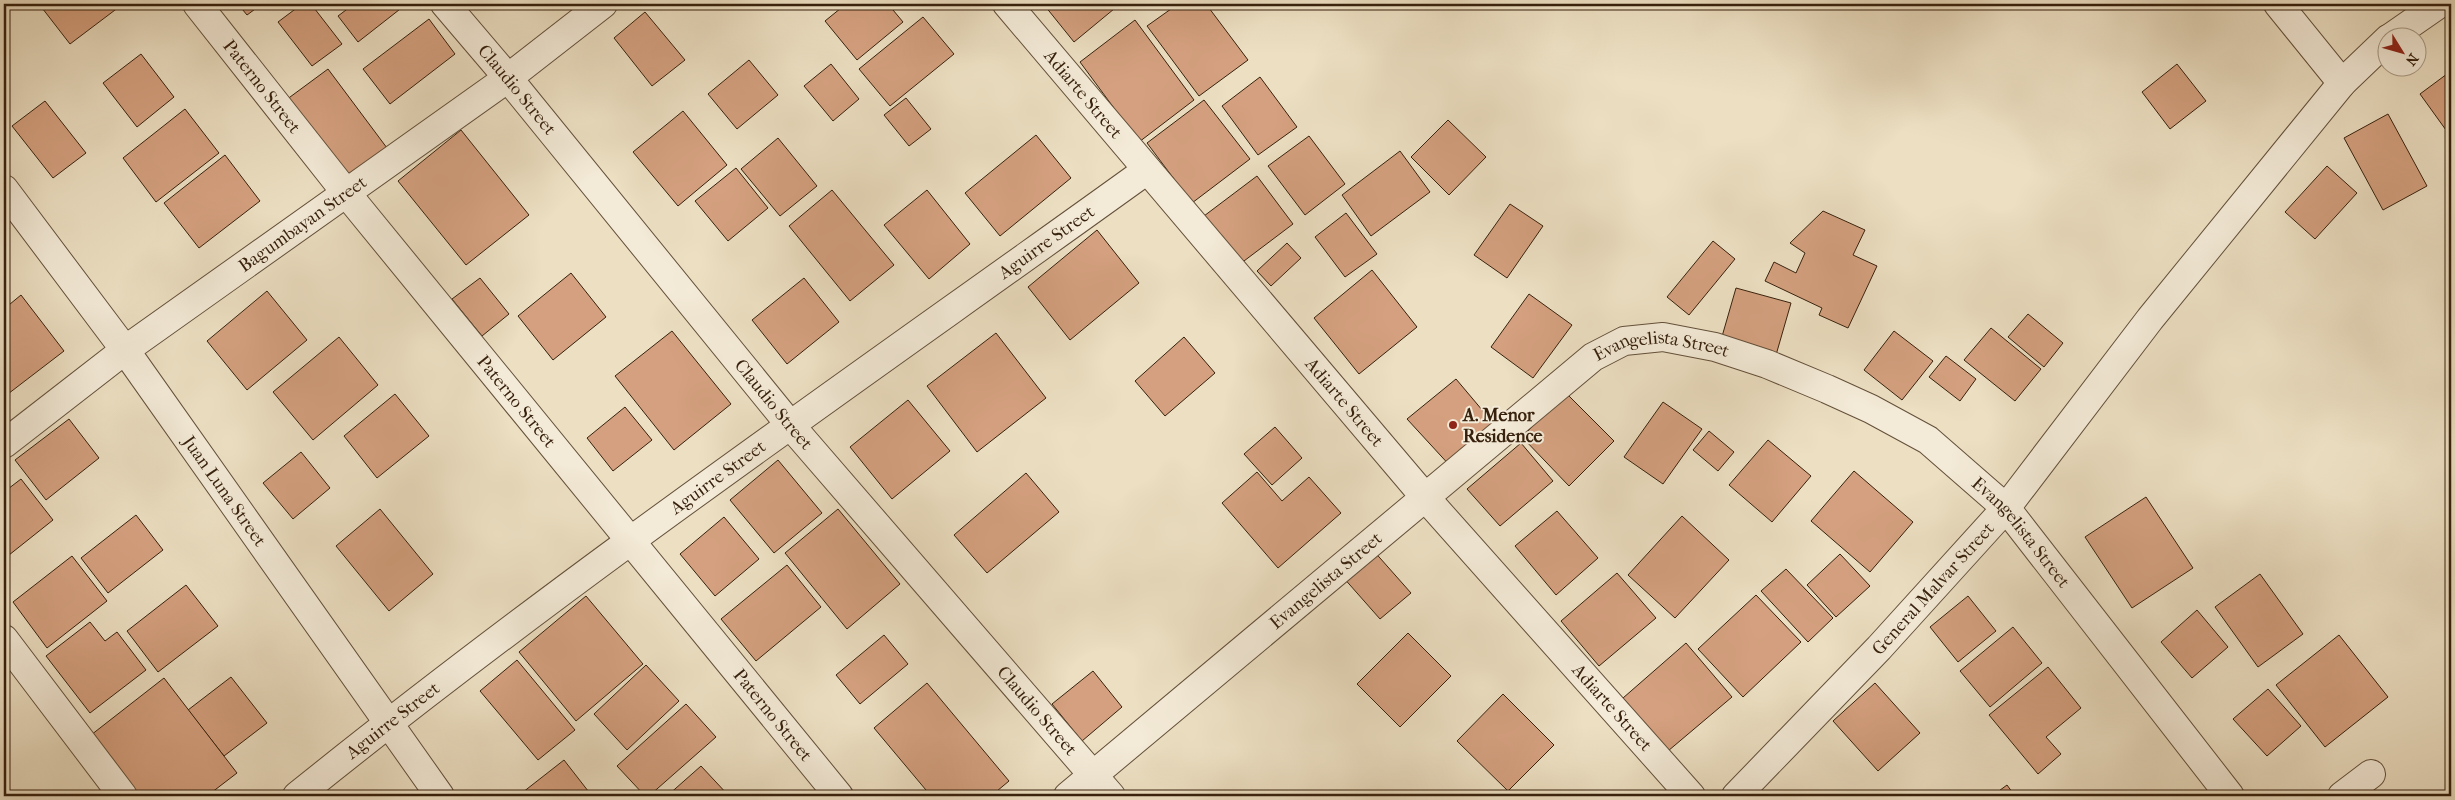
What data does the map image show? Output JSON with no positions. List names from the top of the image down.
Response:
{
  "streets": {
    "street": [
      "Paterno Street",
      "Claudio Street",
      "Adiarte Street",
      "Bagumbayan Street",
      "Aguirre Street",
      "Evangelista Street",
      "Juan Luna Street",
      "General Malvar Street"
    ]
  },
  "crossings": [
    ["Paterno Street", "Bagumbayan Street"],
    ["Paterno Street", "Aguirre Street"],
    ["Claudio Street", "Bagumbayan Street"],
    ["Claudio Street", "Aguirre Street"],
    ["Claudio Street", "Evangelista Street"],
    ["Adiarte Street", "Aguirre Street"],
    ["Adiarte Street", "Evangelista Street"],
    ["Bagumbayan Street", "Juan Luna Street"],
    ["Aguirre Street", "Juan Luna Street"],
    ["Evangelista Street", "General Malvar Street"]
  ],
  "places": ["A. Menor Residence"],
  "north": "bottom right"
}
